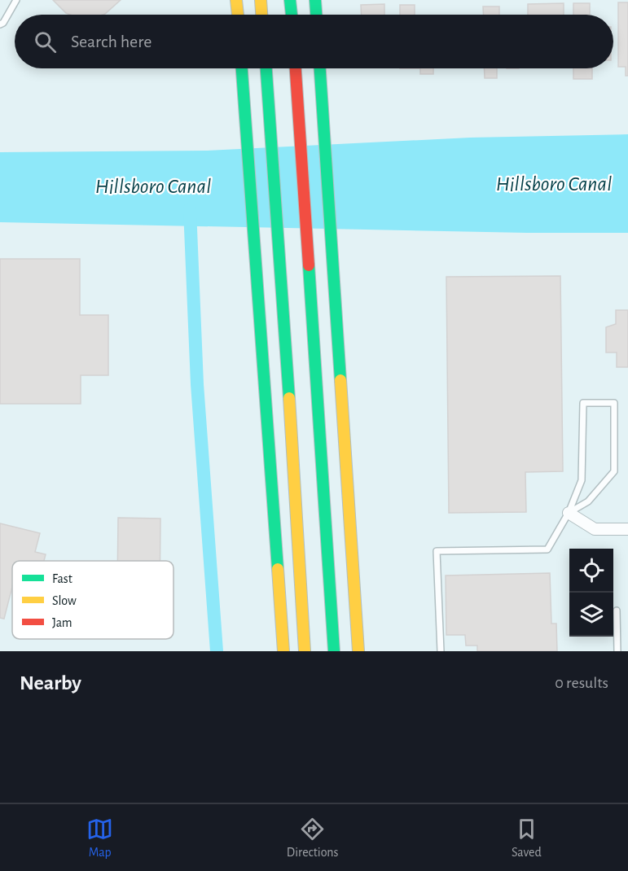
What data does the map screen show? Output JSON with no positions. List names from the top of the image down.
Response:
{
  "water": ["Hillsboro Canal"],
  "legend": ["Fast", "Slow", "Jam"],
  "page": {
    "search": "Search here",
    "heading": ["Nearby", "0 results"],
    "nav": ["Map", "Directions", "Saved"]
  }
}
